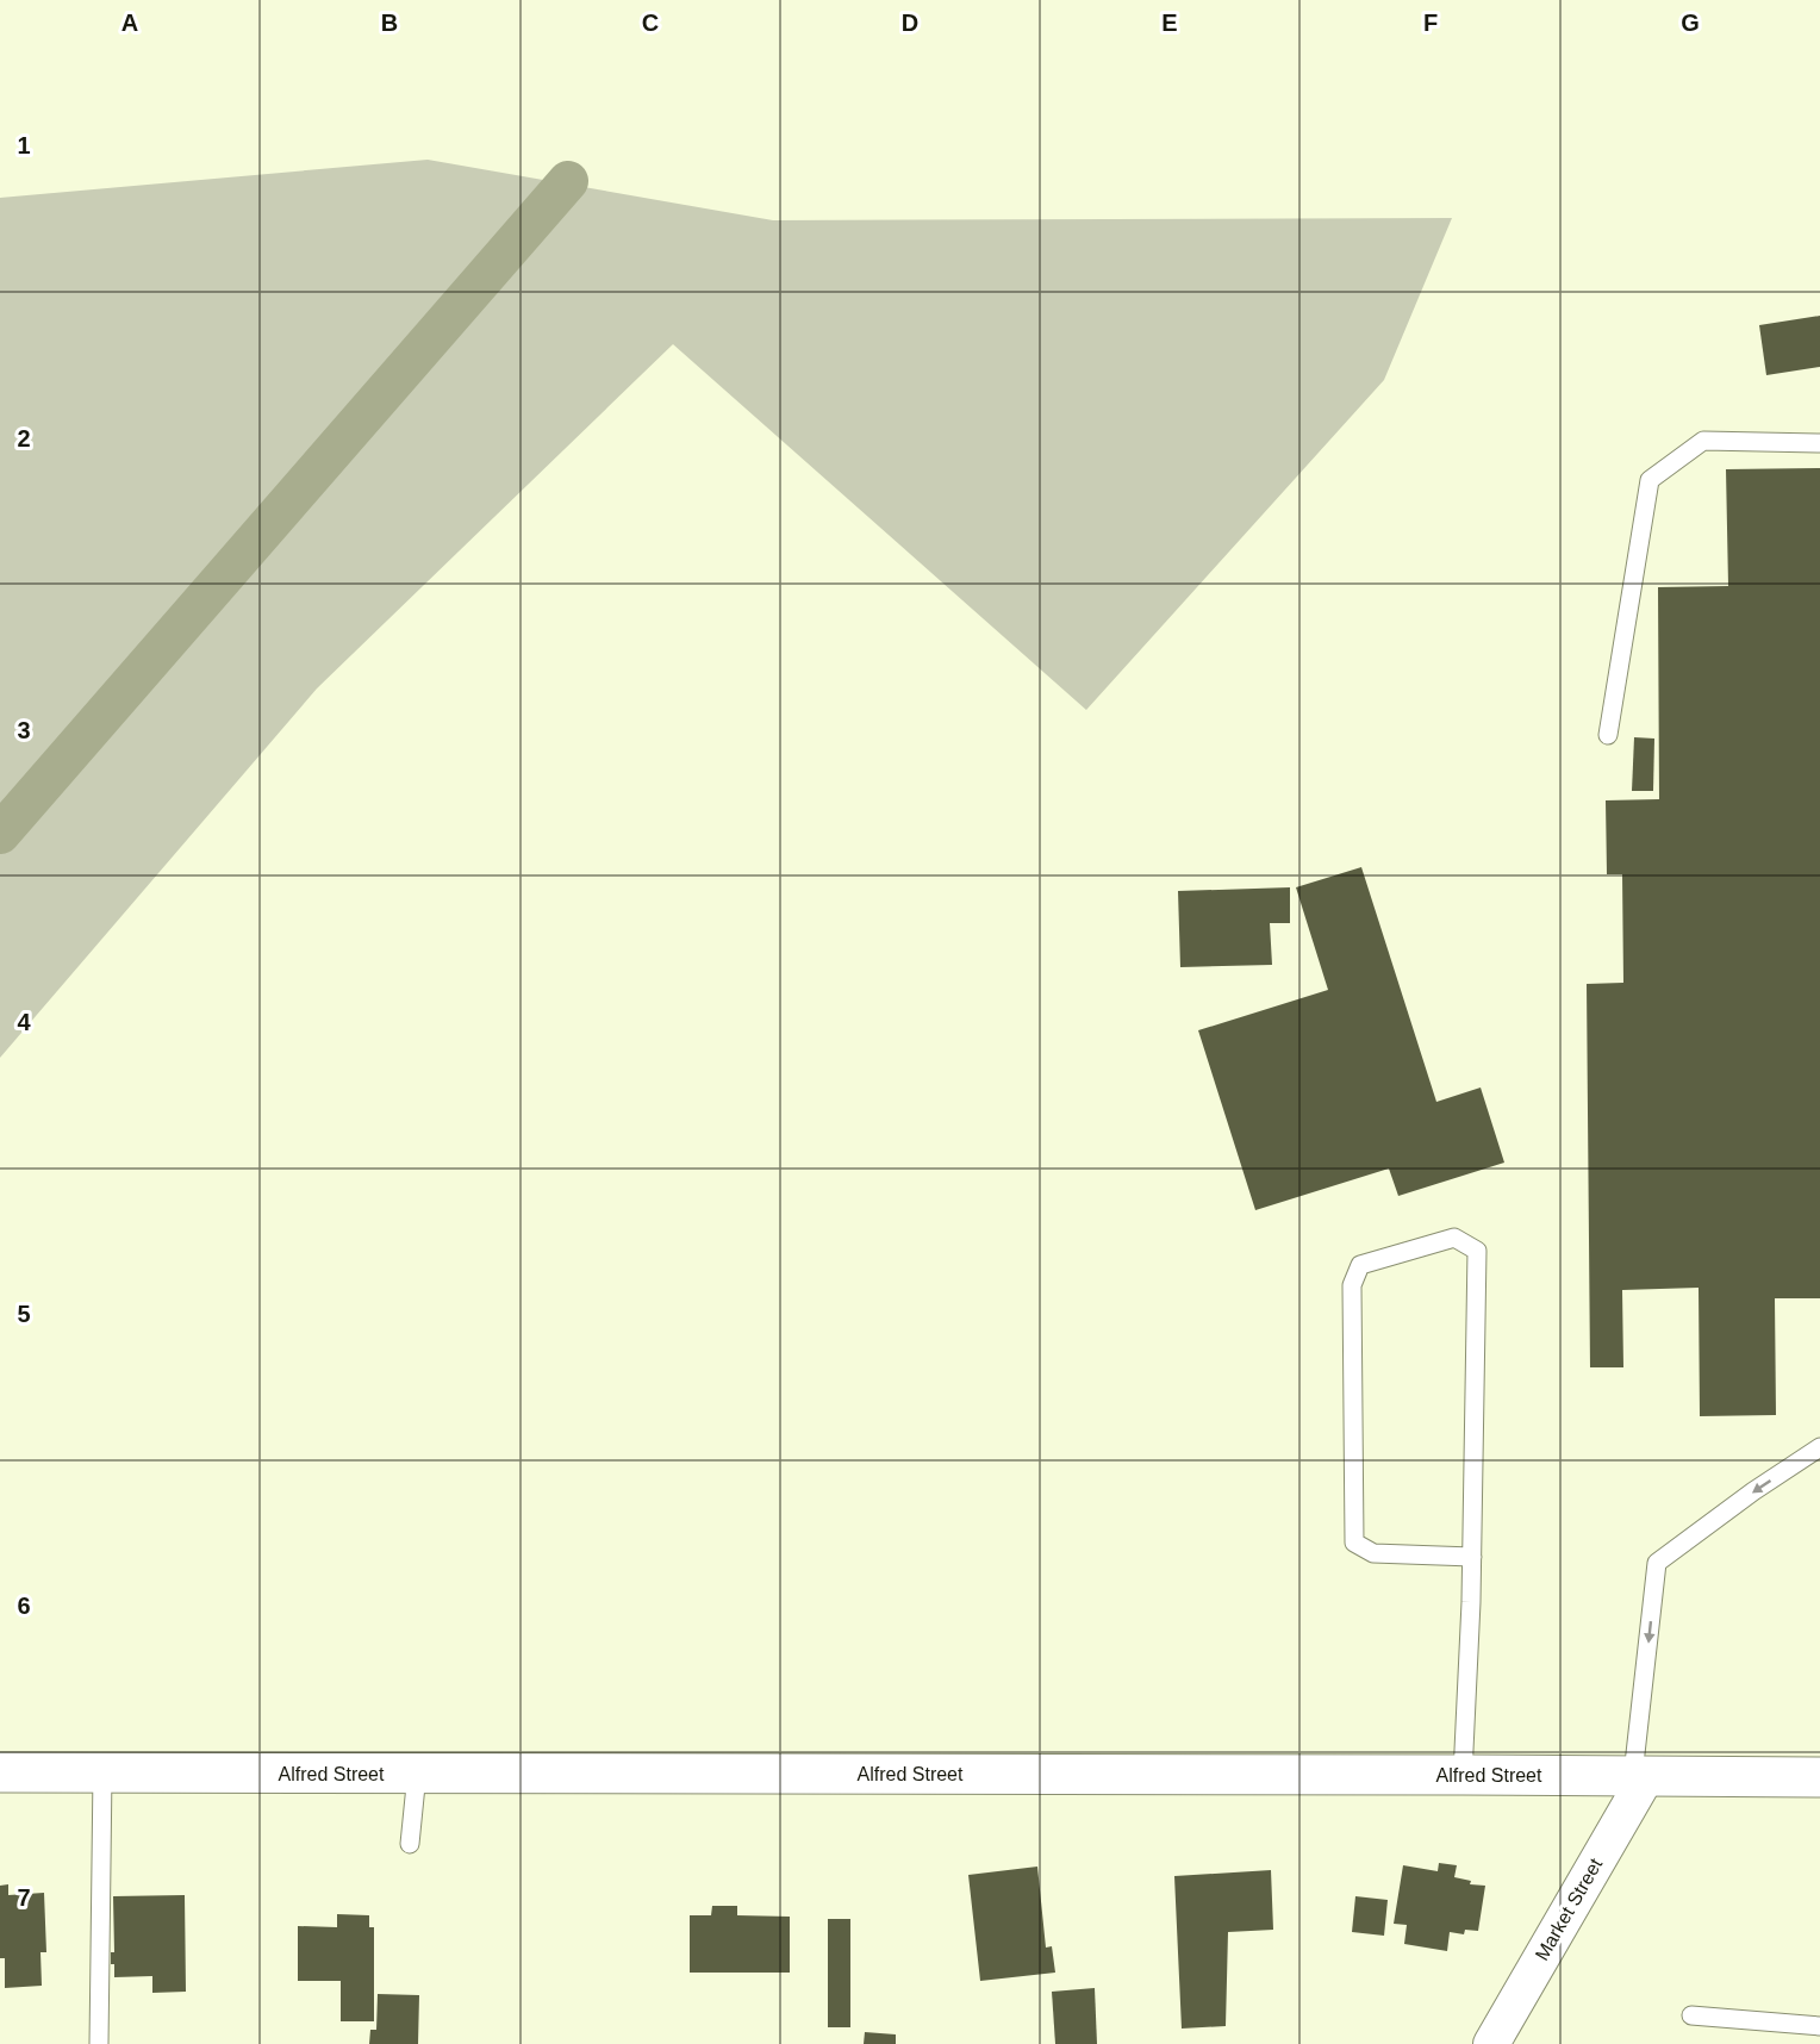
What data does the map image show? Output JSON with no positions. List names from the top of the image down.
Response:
{
  "streets": {
    "main road": ["Alfred Street"],
    "street": ["Market Street"]
  },
  "crossings": [
    ["Alfred Street", "Market Street"]
  ],
  "grid": {
    "columns": [
      "A",
      "B",
      "C",
      "D",
      "E",
      "F",
      "G"
    ],
    "rows": [
      "1",
      "2",
      "3",
      "4",
      "5",
      "6",
      "7"
    ]
  }
}
